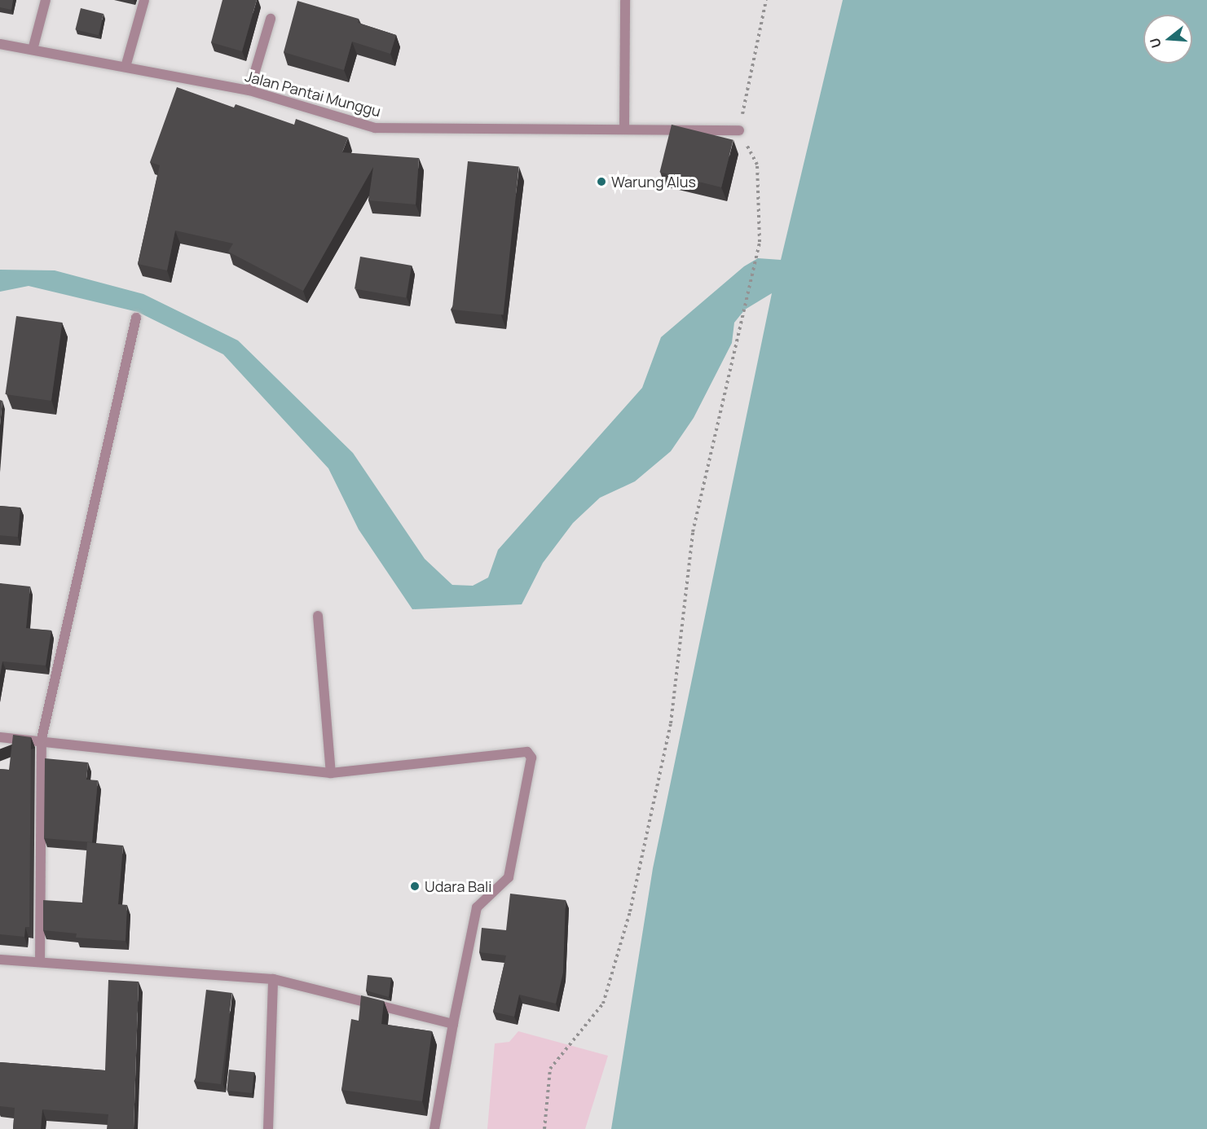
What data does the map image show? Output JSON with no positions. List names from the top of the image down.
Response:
{
  "streets": {
    "street": ["Jalan Pantai Munggu"]
  },
  "places": ["Warung Alus", "Udara Bali"],
  "north": "left"
}
